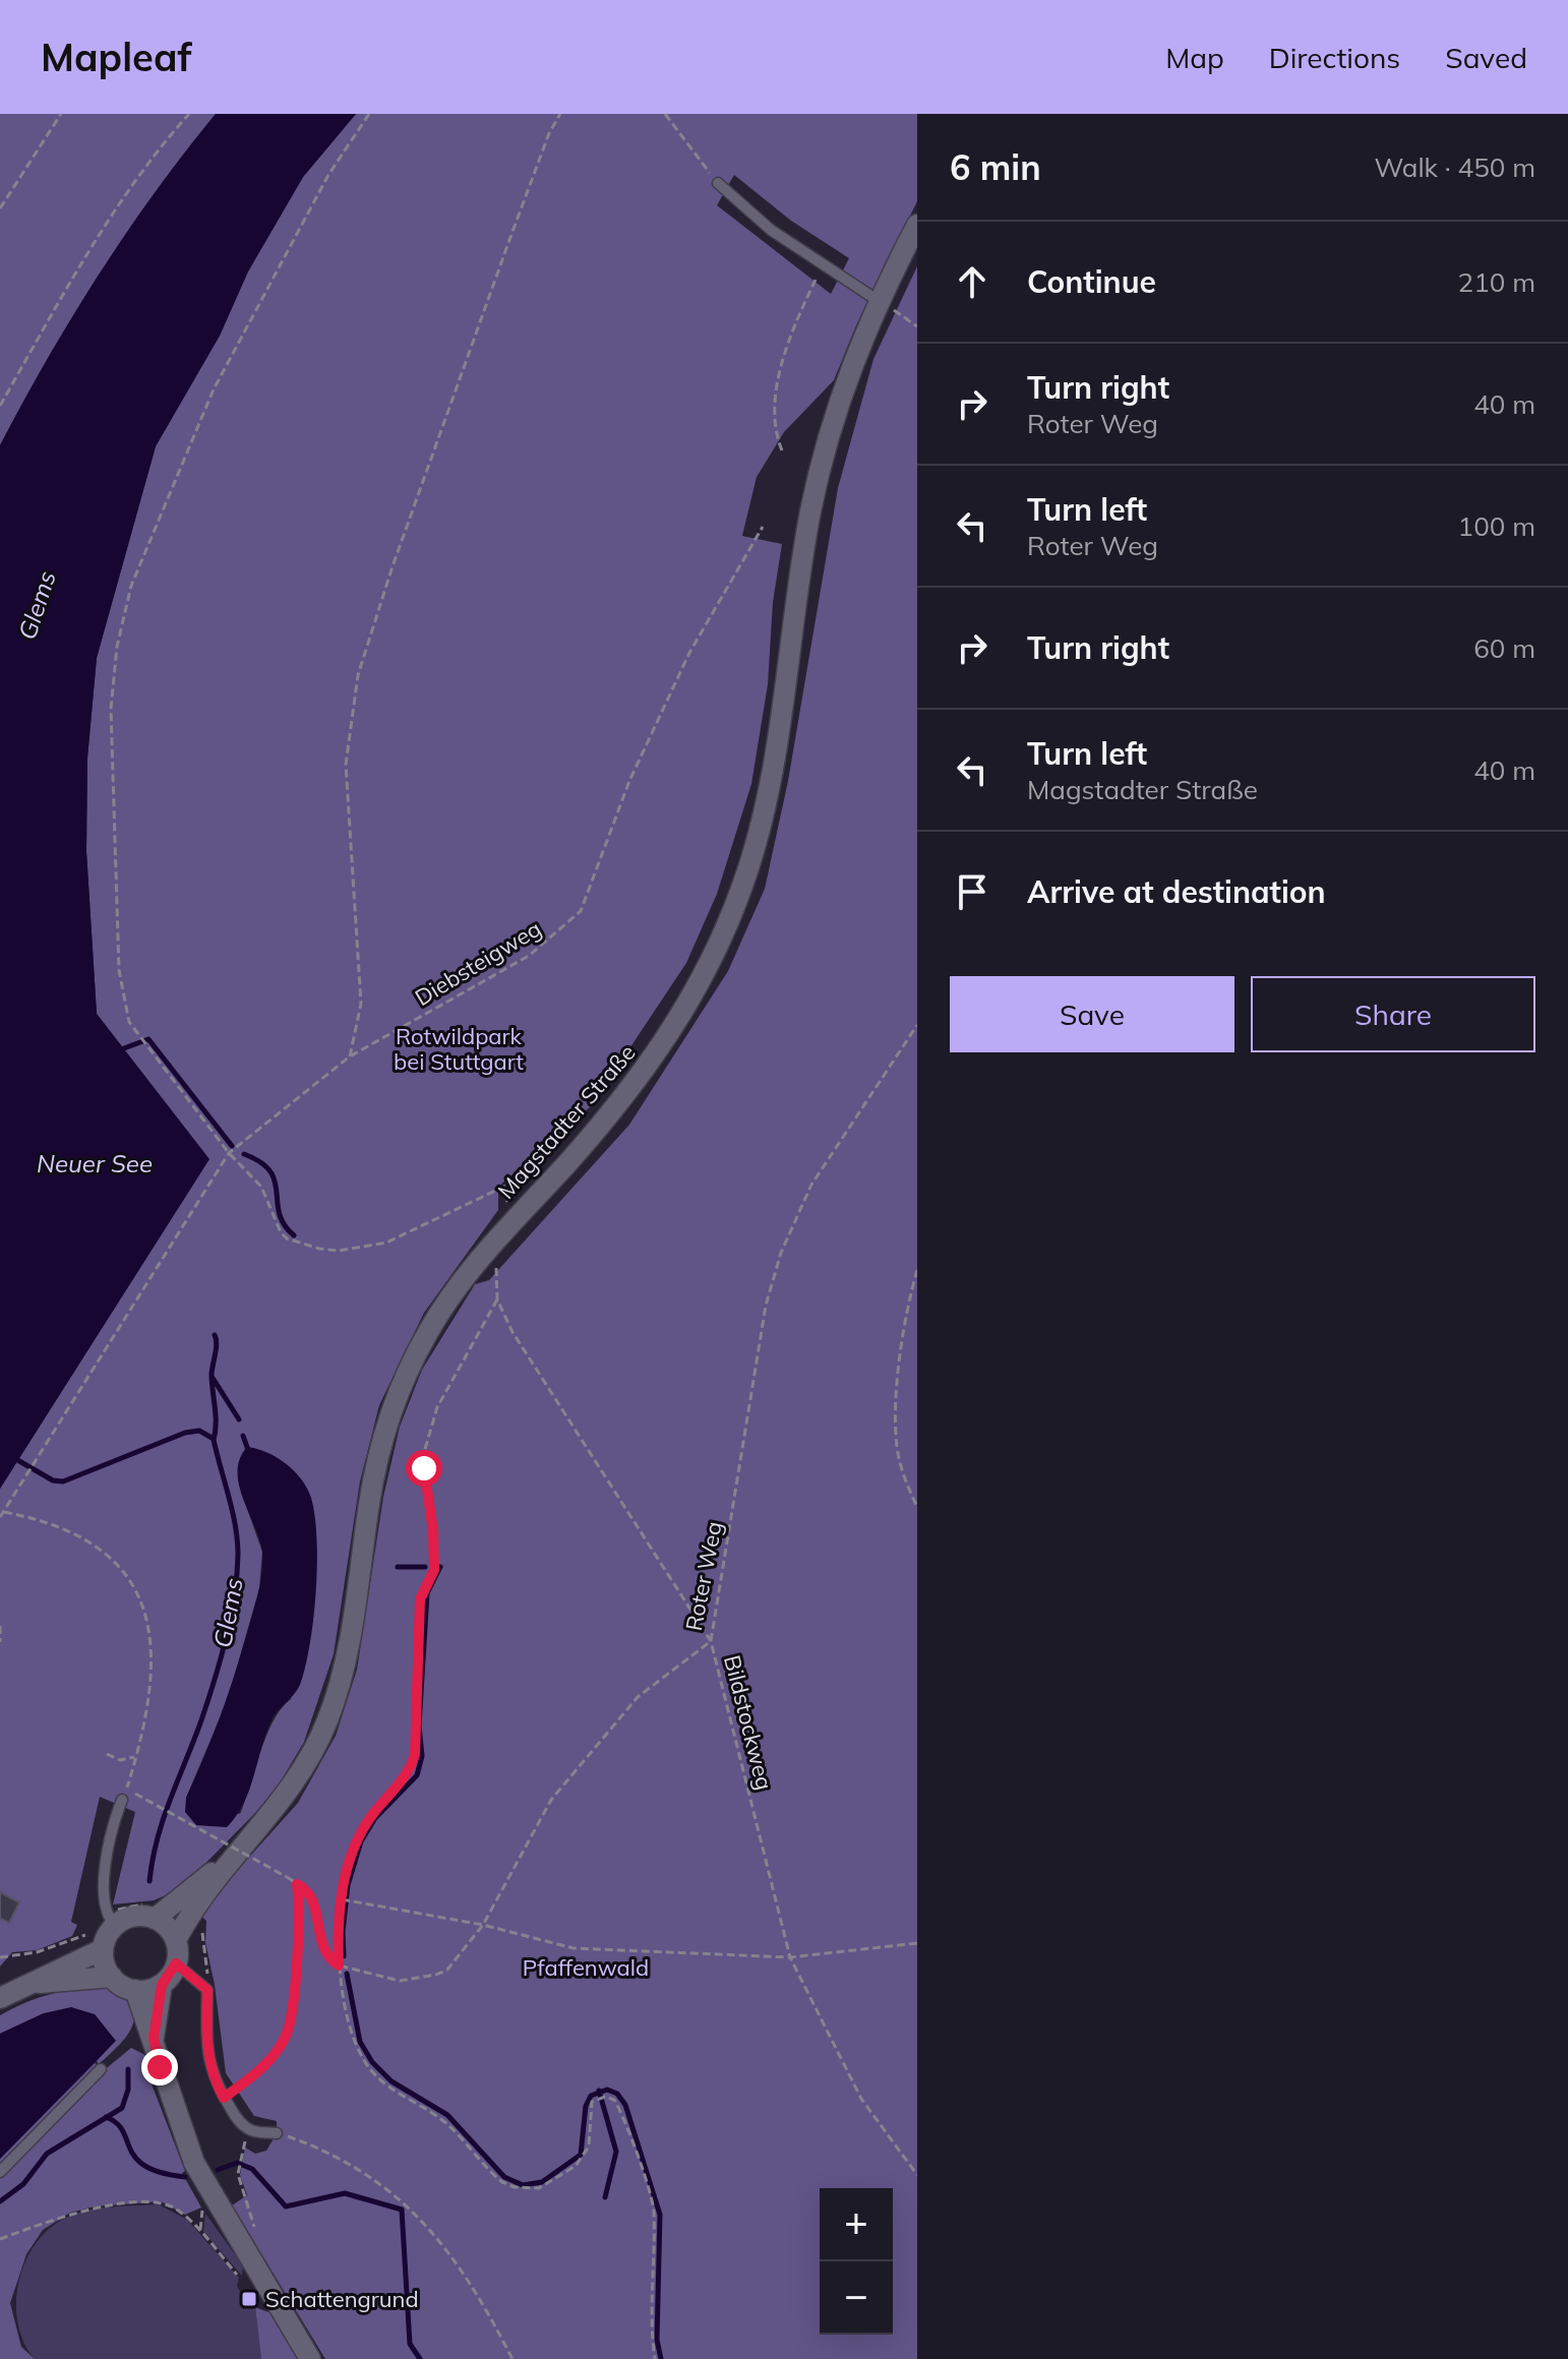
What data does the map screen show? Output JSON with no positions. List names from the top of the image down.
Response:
{
  "streets": {
    "main road": ["Magstadter Straße"],
    "path": ["Diebsteigweg", "Roter Weg", "Bildstockweg"]
  },
  "crossings": [
    ["Roter Weg", "Bildstockweg"]
  ],
  "water": ["Glems", "Neuer See"],
  "parks": ["Rotwildpark bei Stuttgart", "Pfaffenwald"],
  "places": {
    "transit": ["Schattengrund"]
  },
  "page": {
    "header": "Mapleaf",
    "nav": ["Map", "Directions", "Saved"],
    "heading": ["6 min", "Walk · 450 m"],
    "list": [
      ["Continue", "210 m"],
      ["Turn right", "Roter Weg", "40 m"],
      ["Turn left", "Roter Weg", "100 m"],
      ["Turn right", "60 m"],
      ["Turn left", "Magstadter Straße", "40 m"],
      "Arrive at destination"
    ],
    "buttons": ["Save", "Share"],
    "map_buttons": ["+", "−"]
  }
}
